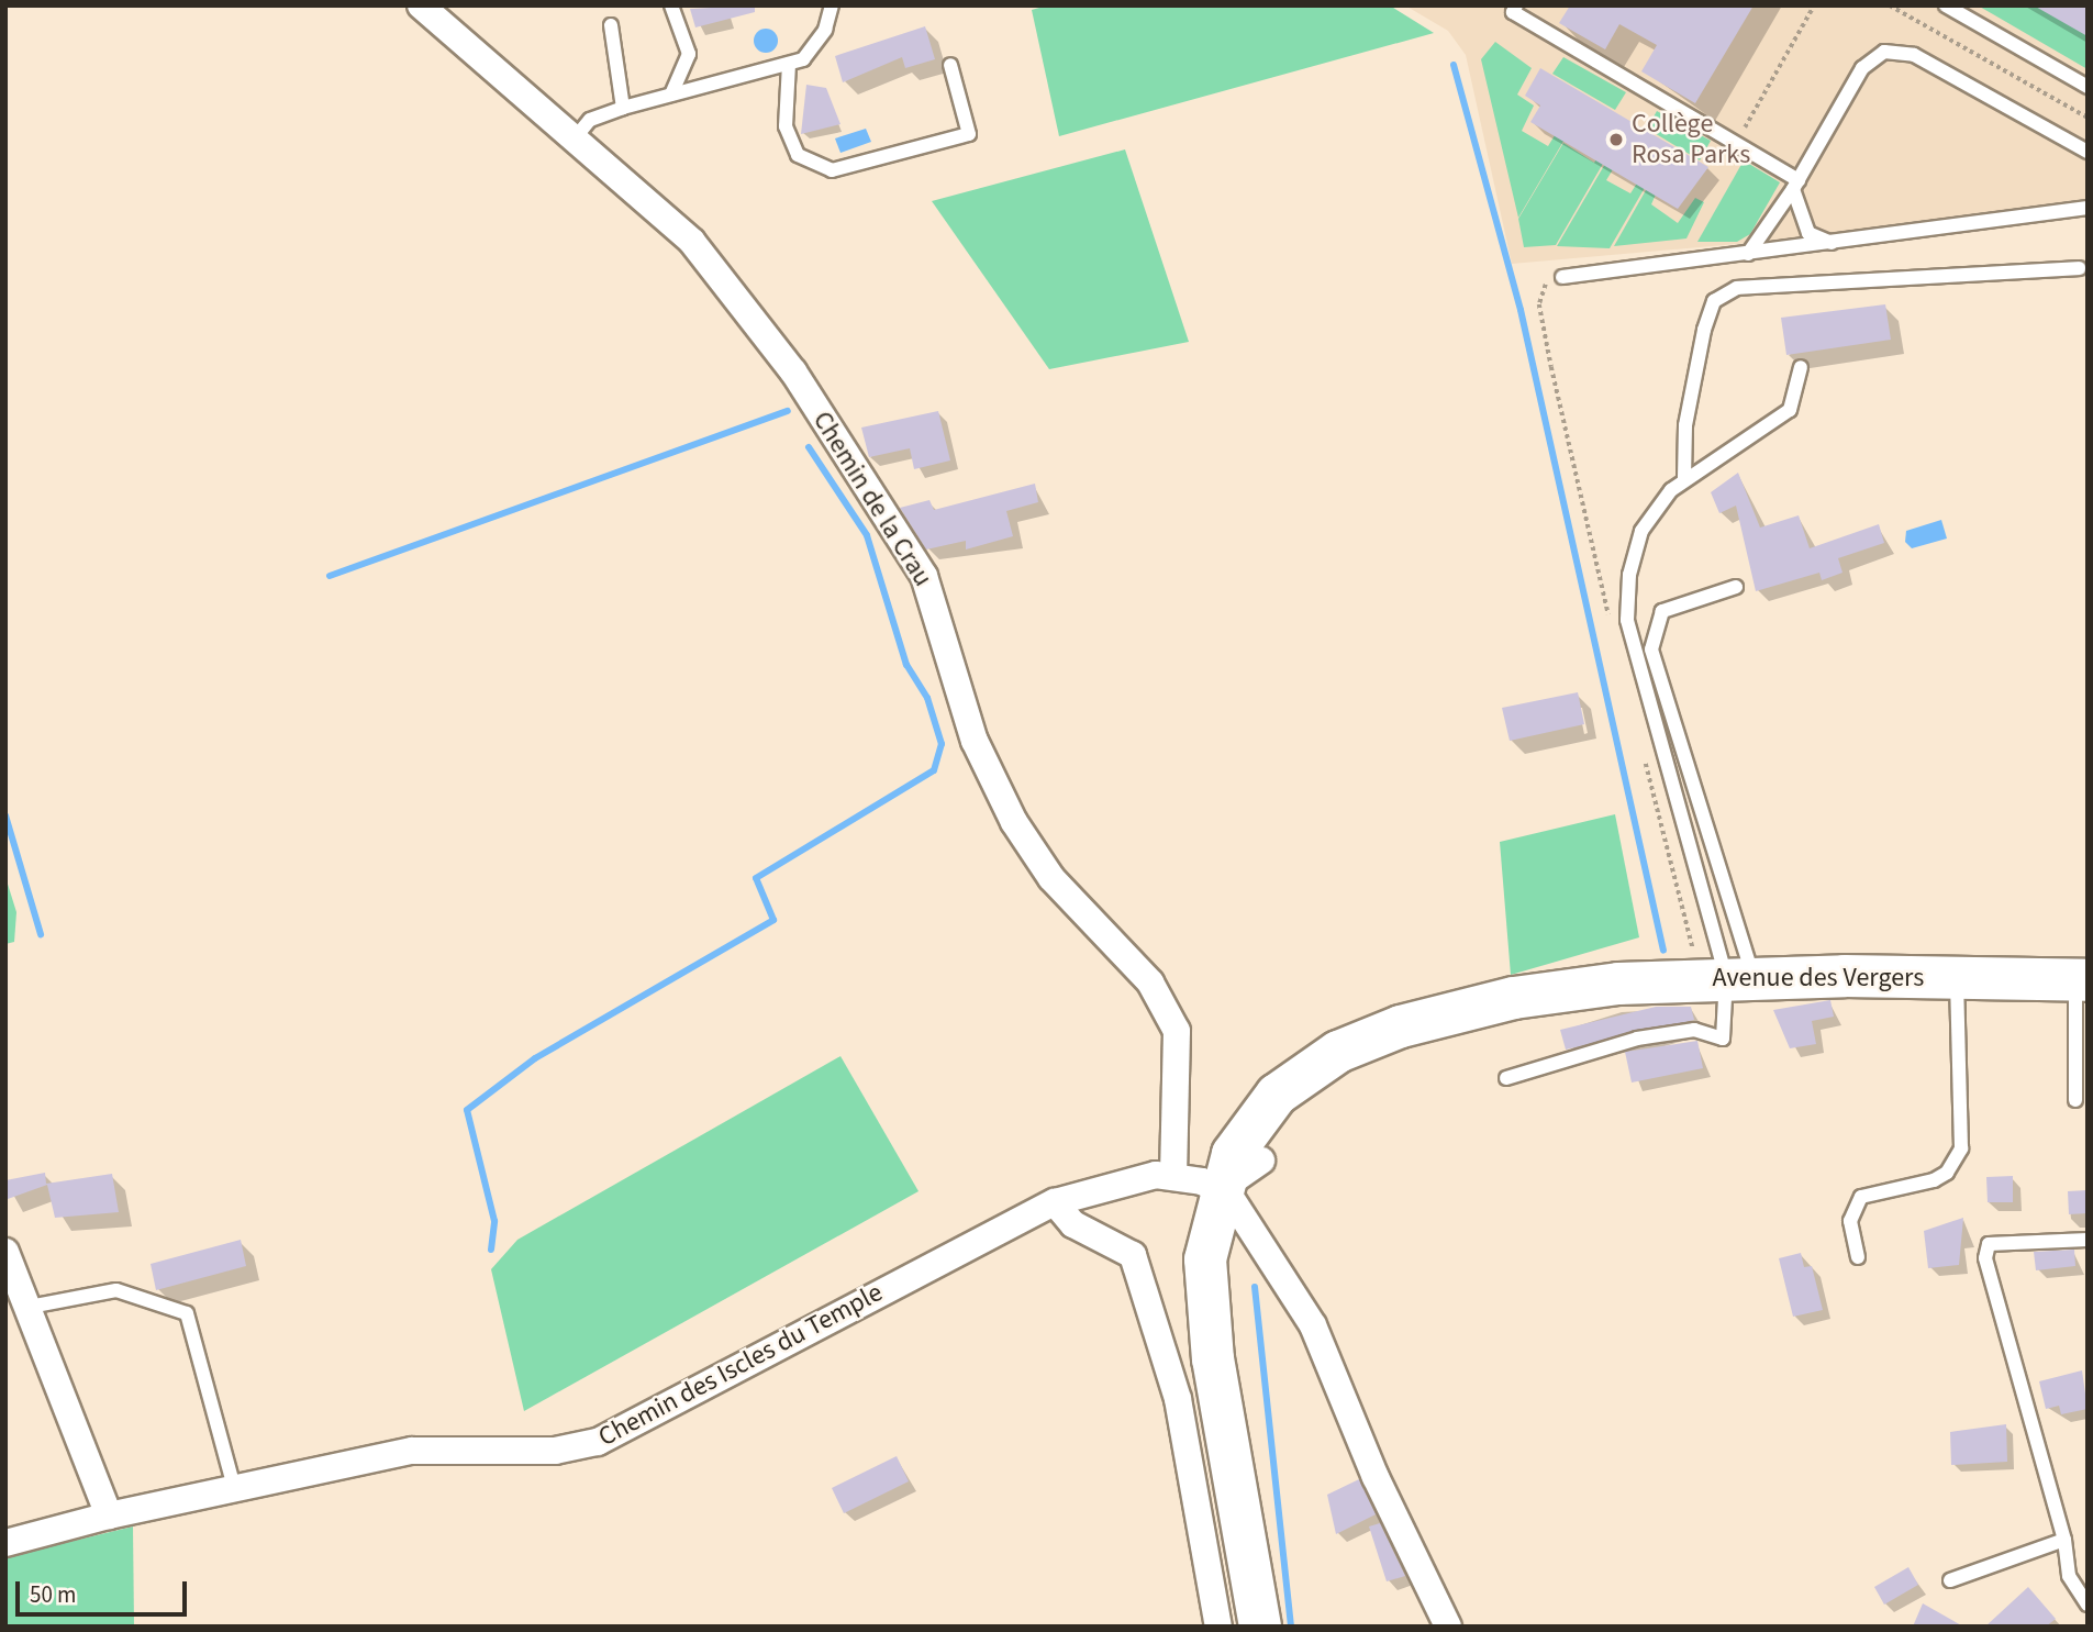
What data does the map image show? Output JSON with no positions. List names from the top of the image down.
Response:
{
  "streets": {
    "main road": ["Avenue des Vergers"],
    "street": ["Chemin de la Crau", "Chemin des Iscles du Temple"]
  },
  "crossings": [
    ["Chemin de la Crau", "Chemin des Iscles du Temple"]
  ],
  "places": ["Collège Rosa Parks"],
  "scale_bar": "50 m"
}
